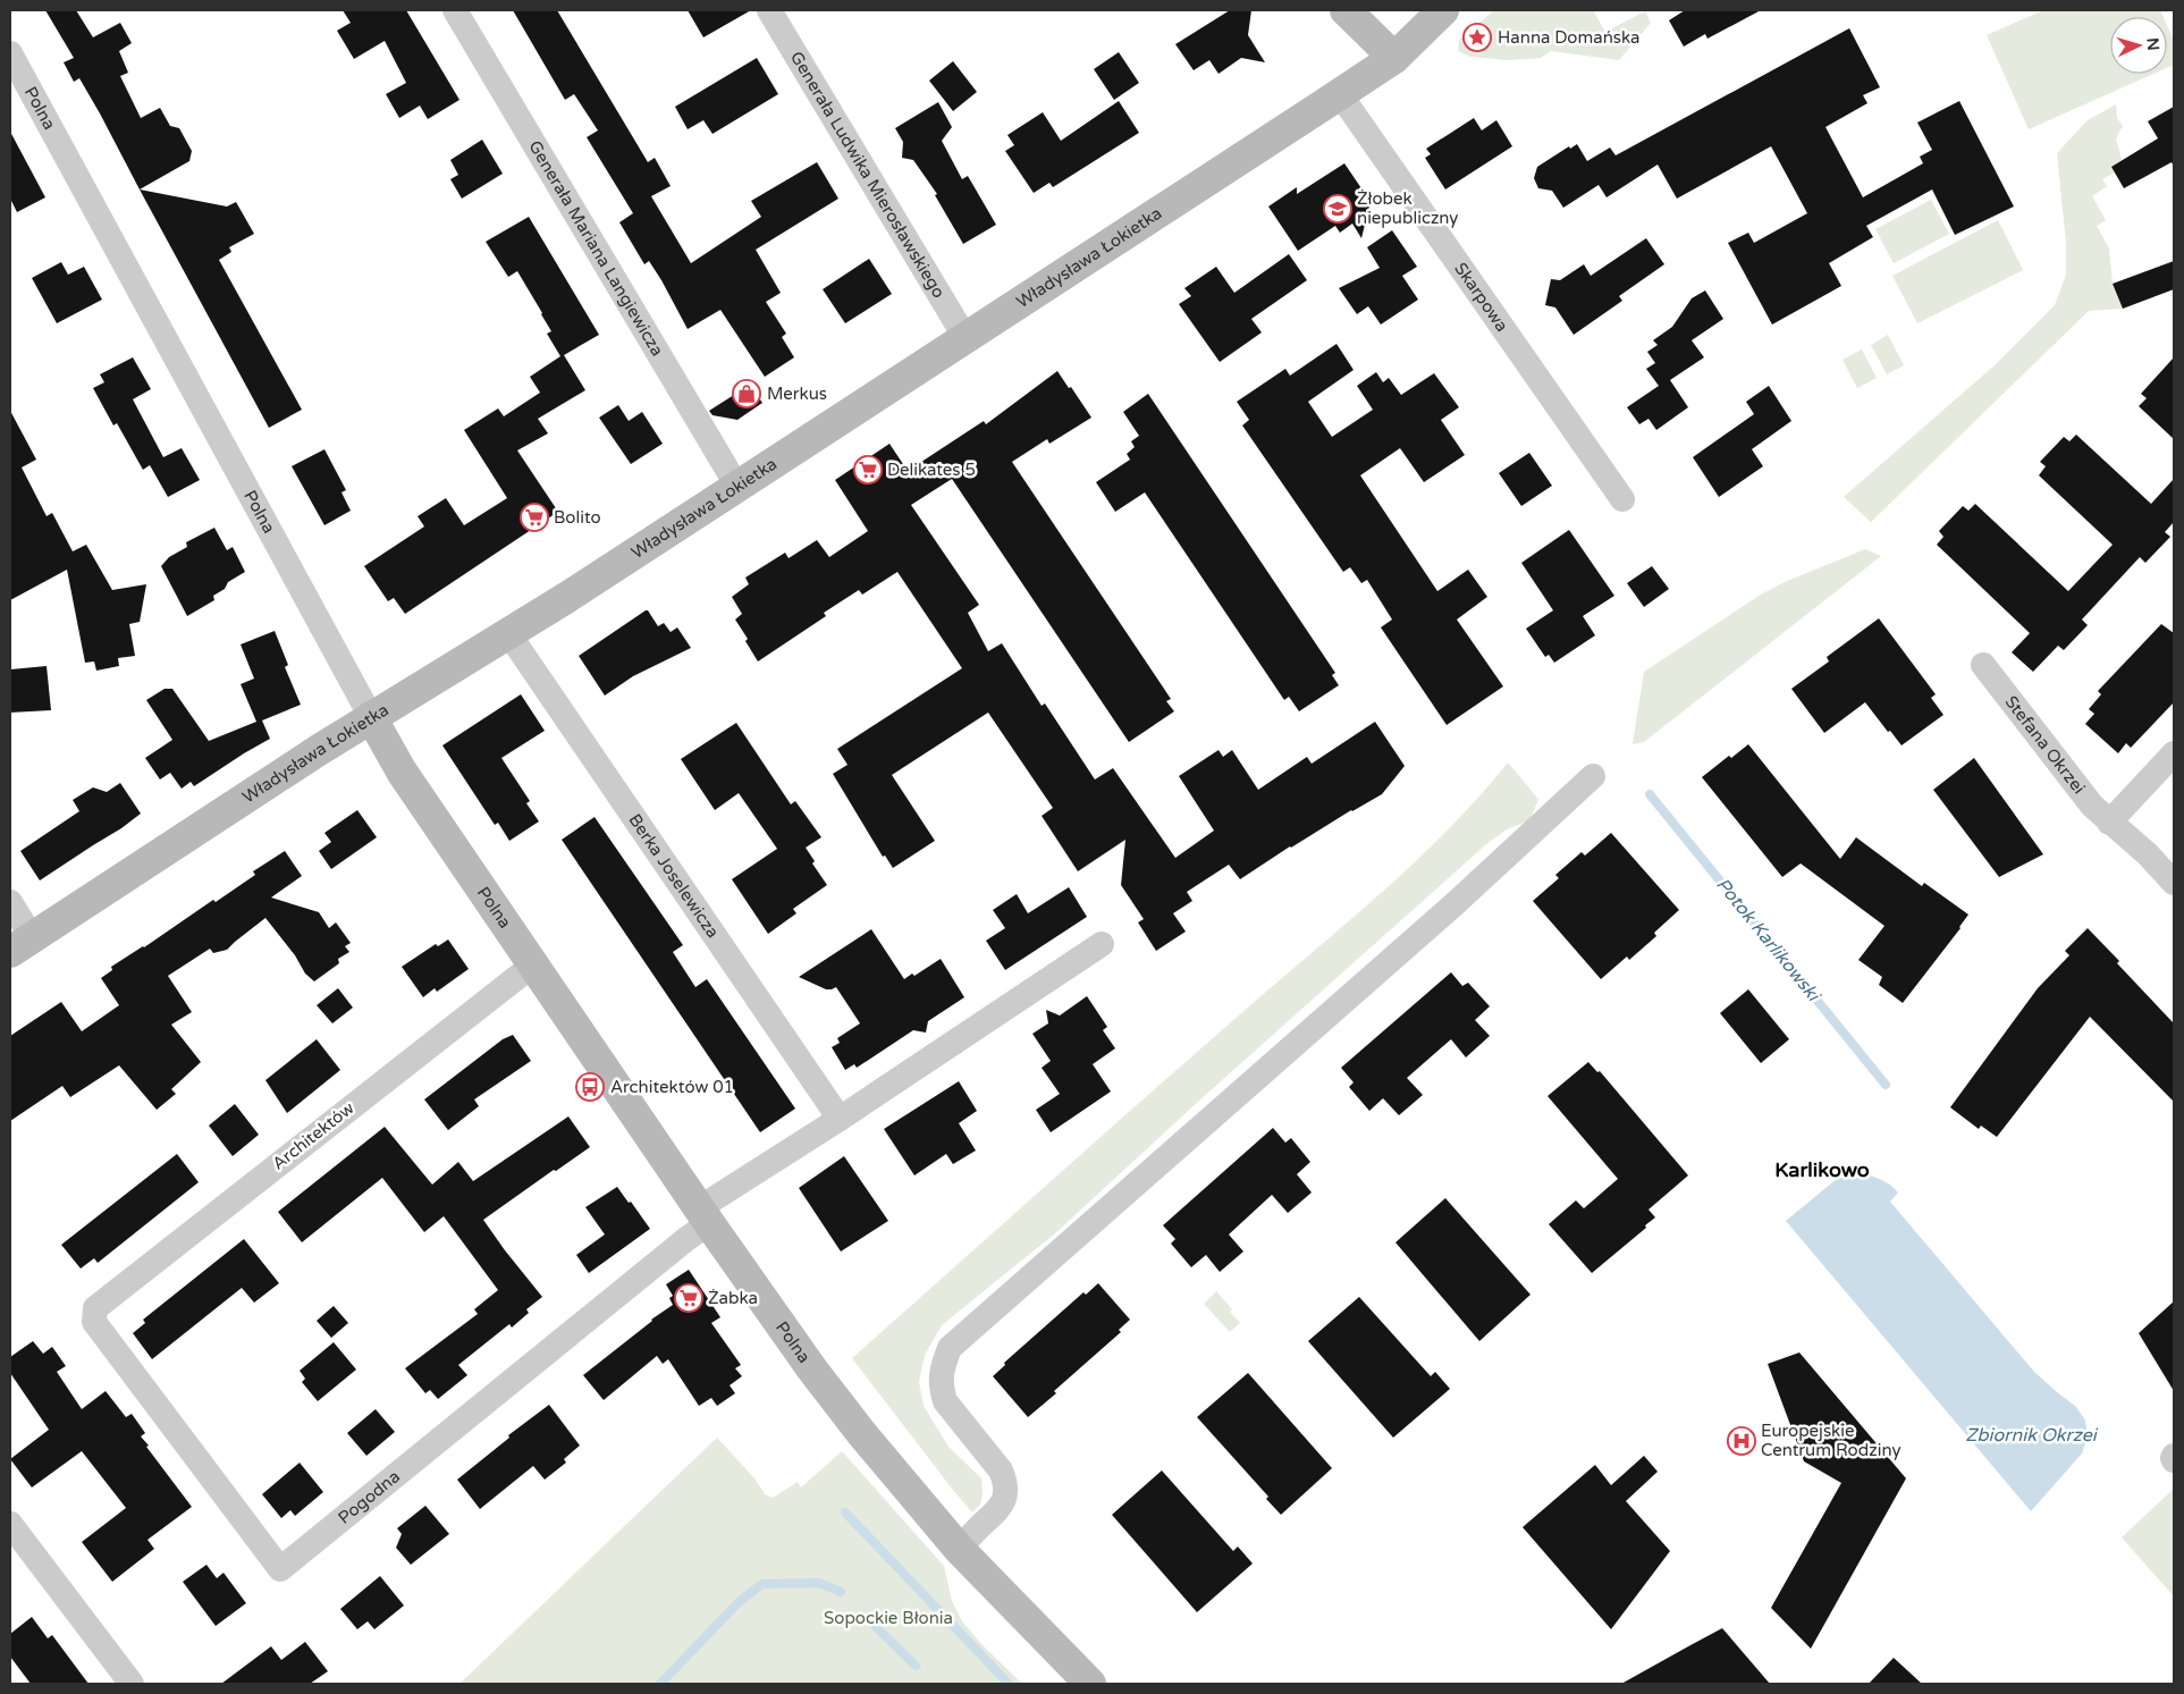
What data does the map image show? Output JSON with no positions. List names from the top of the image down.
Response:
{
  "streets": {
    "street": [
      "Polna",
      "Generała Ludwika Mierosławskiego",
      "Generała Mariana Langiewicza",
      "Władysława Łokietka",
      "Skarpowa",
      "Stefana Okrzei",
      "Berka Joselewicza",
      "Architektów",
      "Pogodna"
    ]
  },
  "crossings": [
    ["Polna", "Władysława Łokietka"],
    ["Polna", "Architektów"],
    ["Polna", "Pogodna"],
    ["Generała Ludwika Mierosławskiego", "Władysława Łokietka"],
    ["Generała Mariana Langiewicza", "Władysława Łokietka"],
    ["Władysława Łokietka", "Skarpowa"],
    ["Władysława Łokietka", "Berka Joselewicza"],
    ["Architektów", "Pogodna"]
  ],
  "districts": ["Karlikowo"],
  "water": ["Potok Karlikowski", "Zbiornik Okrzei"],
  "parks": ["Sopockie Błonia"],
  "places": {
    "place": ["Hanna Domańska"],
    "school or university": ["Żłobek niepubliczny"],
    "shop": ["Merkus"],
    "supermarket": ["Delikates 5", "Bolito", "Żabka"],
    "bus stop": ["Architektów 01"],
    "hospital": ["Europejskie Centrum Rodziny"]
  },
  "north": "right"
}
